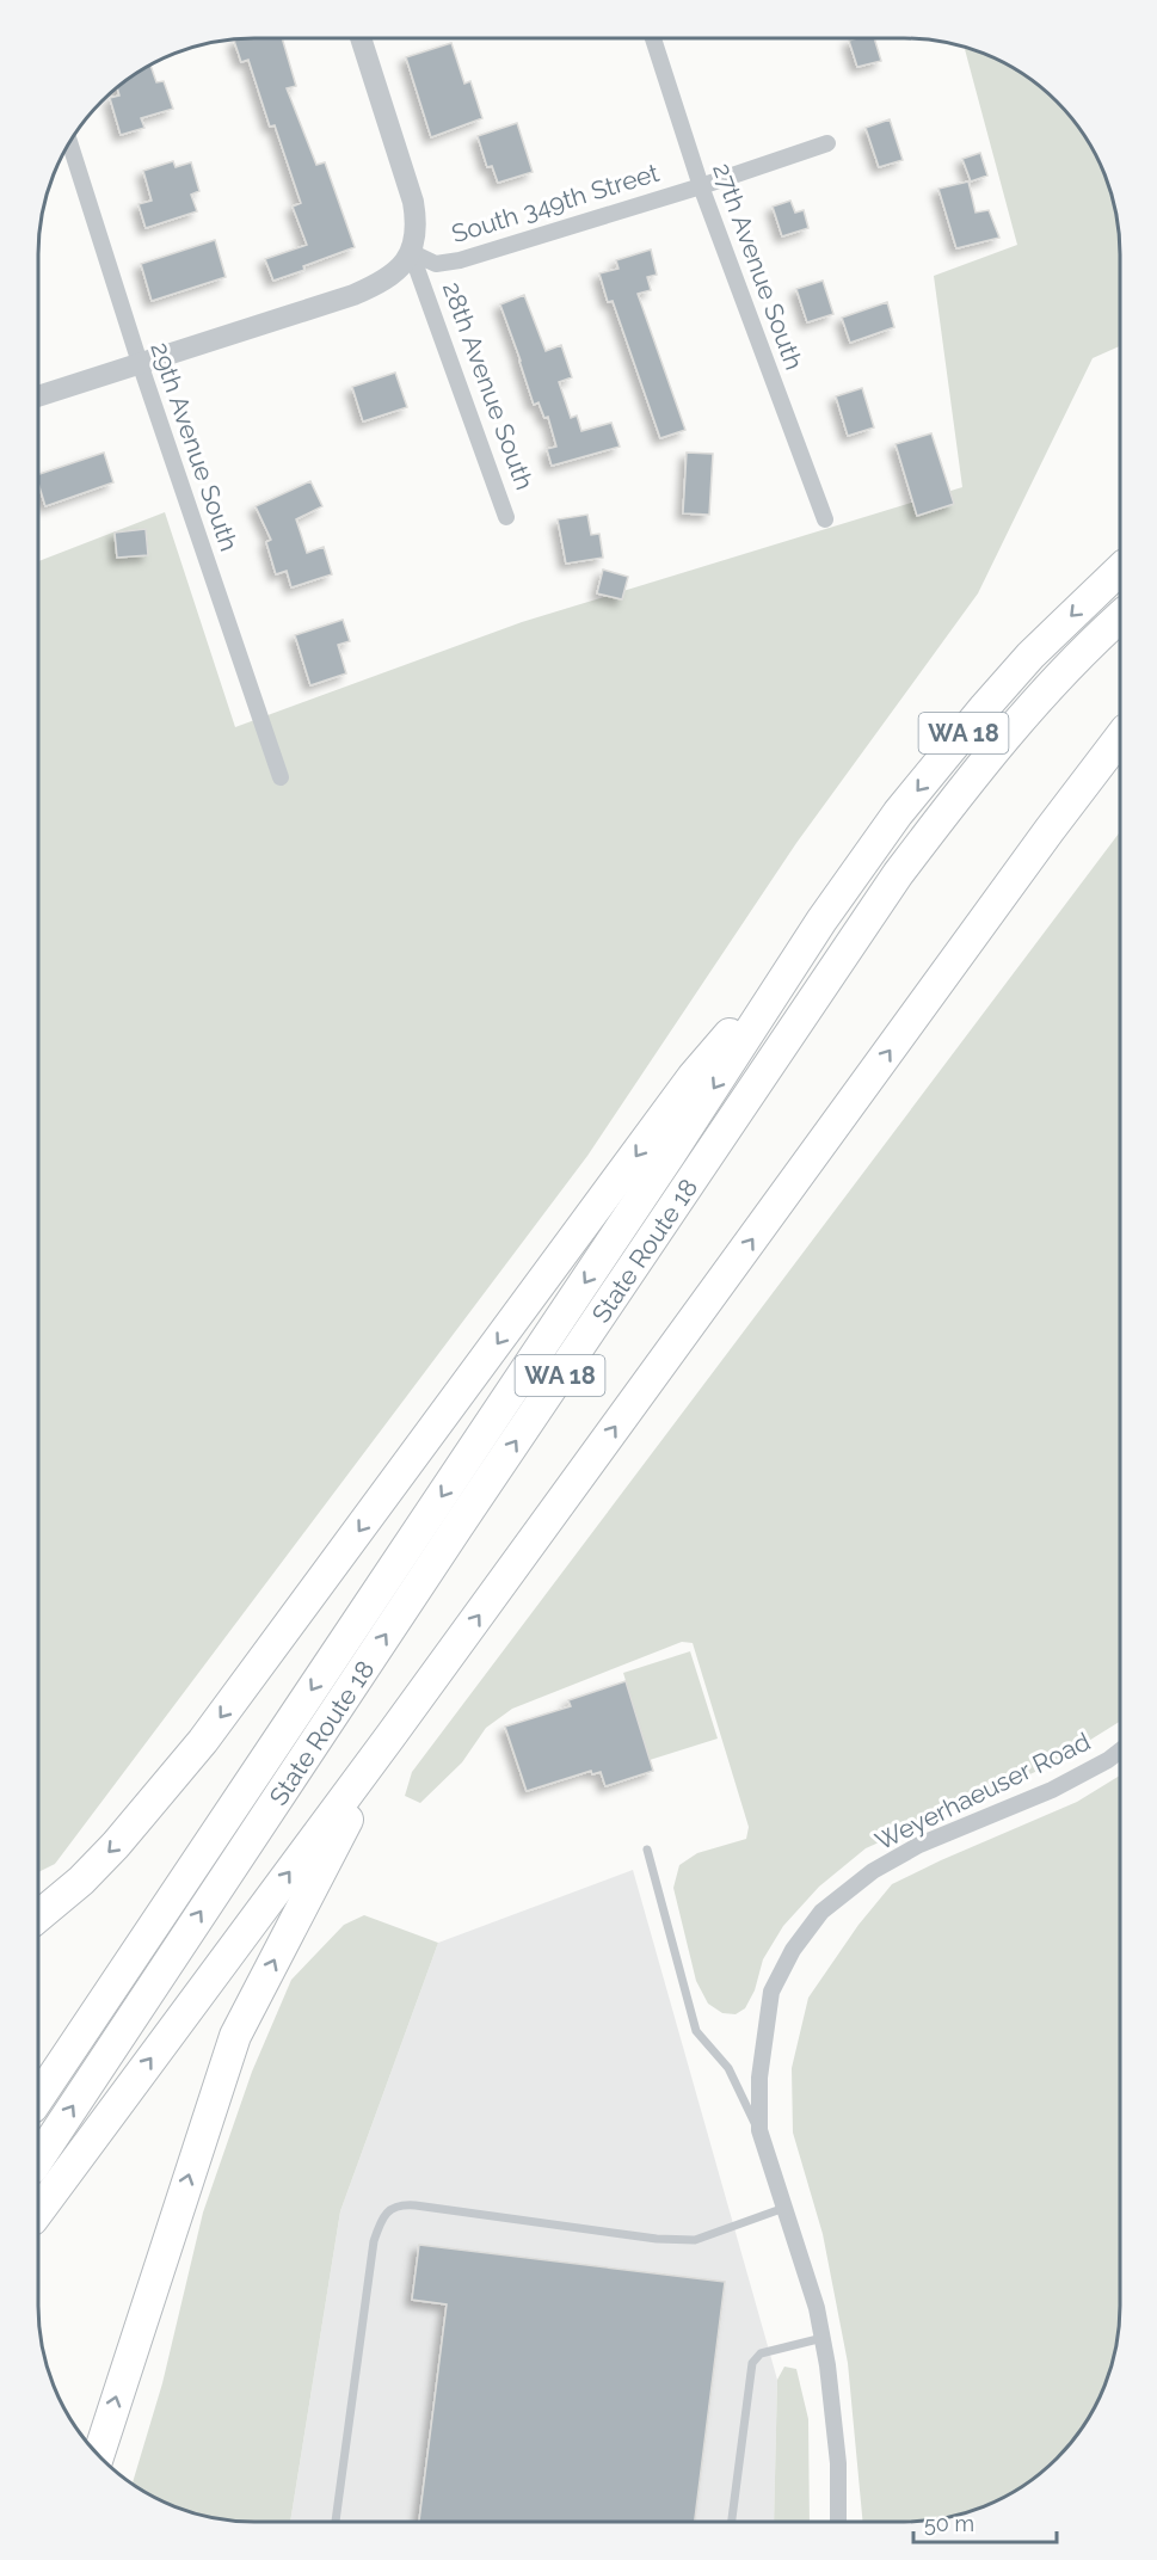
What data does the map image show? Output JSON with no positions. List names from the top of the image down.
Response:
{
  "streets": {
    "highway": ["WA 18", "State Route 18"],
    "street": [
      "South 349th Street",
      "27th Avenue South",
      "28th Avenue South",
      "29th Avenue South",
      "Weyerhaeuser Road"
    ]
  },
  "crossings": [
    ["South 349th Street", "27th Avenue South"],
    ["South 349th Street", "28th Avenue South"]
  ],
  "scale_bar": "50 m"
}
